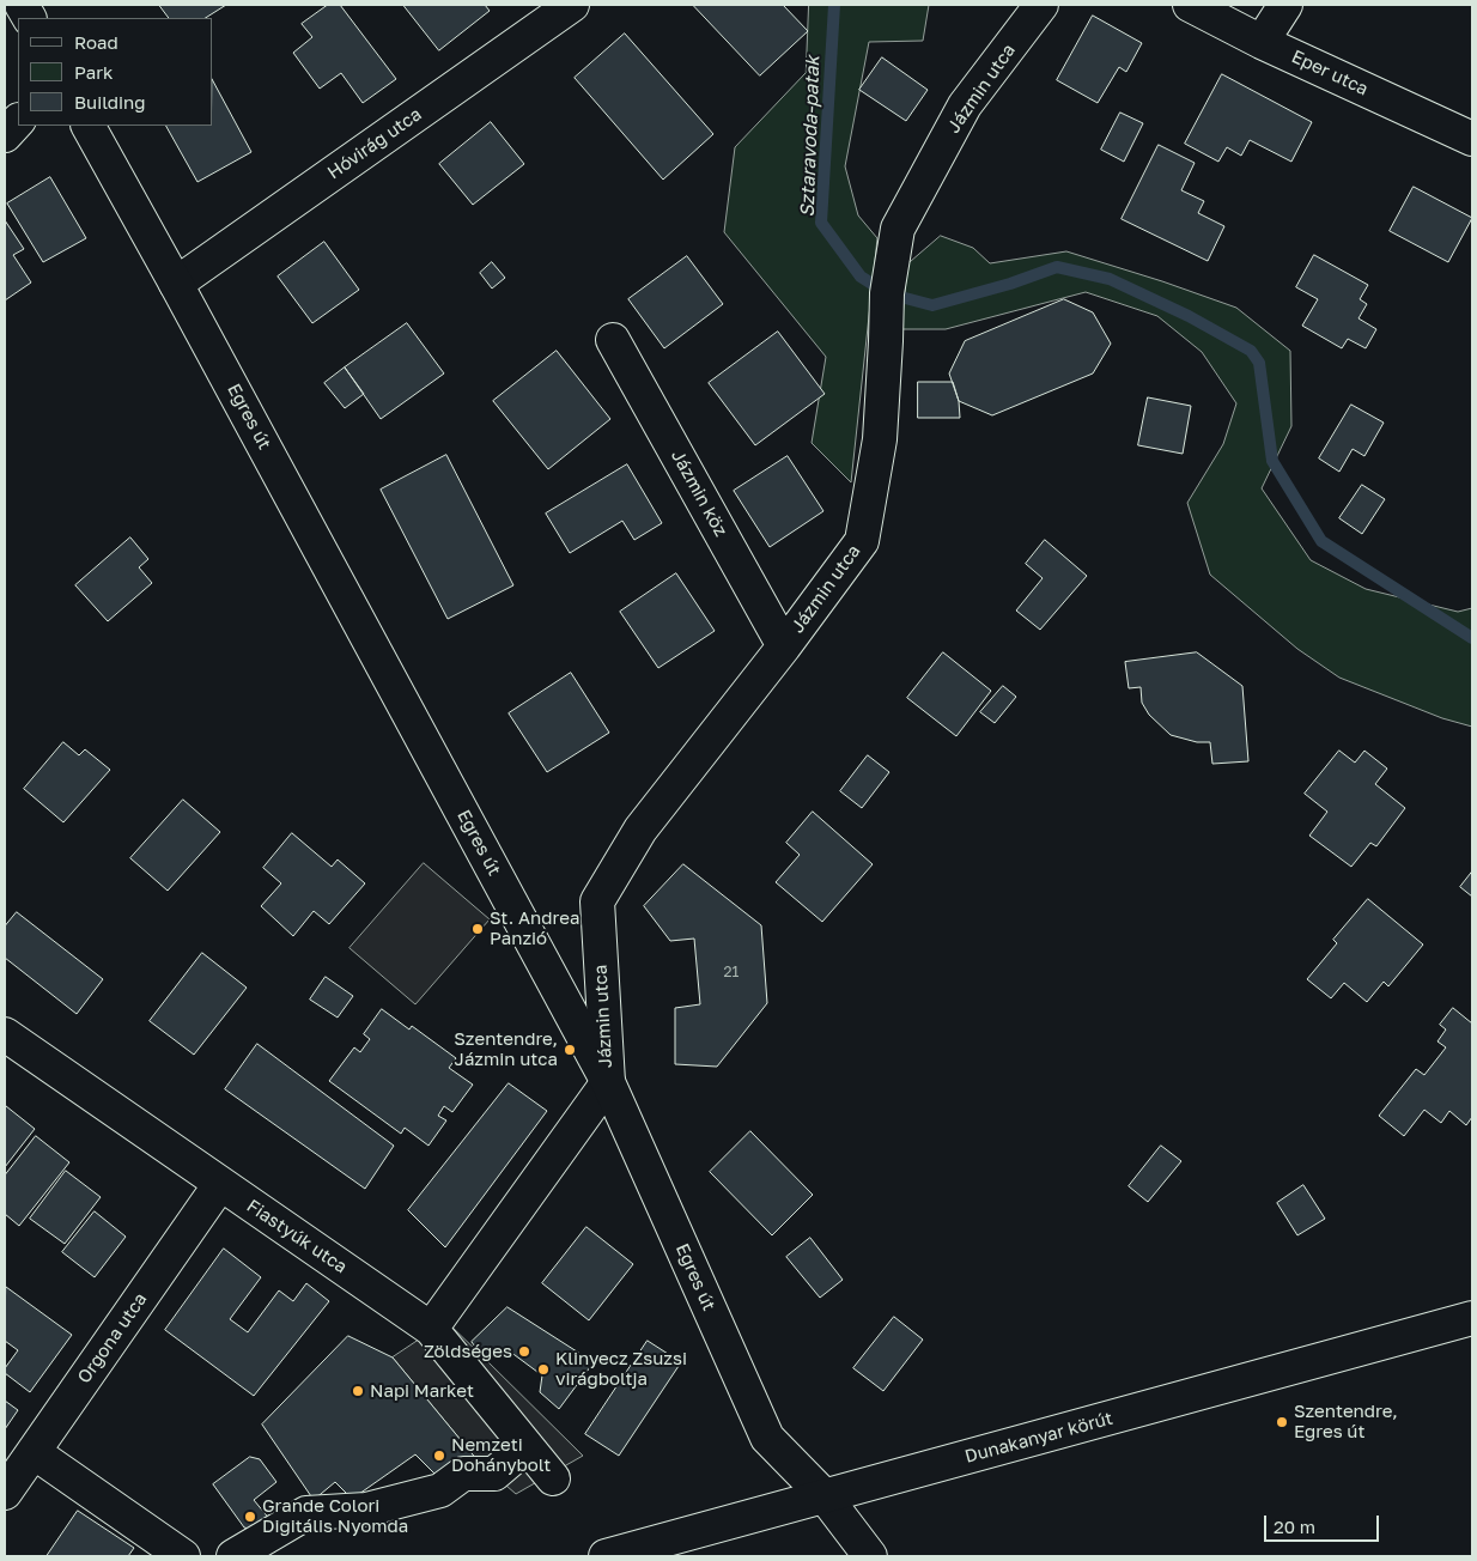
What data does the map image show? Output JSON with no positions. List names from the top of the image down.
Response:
{
  "streets": {
    "street": [
      "Eper utca",
      "Jázmin utca",
      "Hóvirág utca",
      "Egres út",
      "Jázmin köz",
      "Fiastyúk utca",
      "Orgona utca",
      "Dunakanyar körút"
    ]
  },
  "crossings": [
    ["Jázmin utca", "Egres út"],
    ["Jázmin utca", "Jázmin köz"],
    ["Hóvirág utca", "Egres út"],
    ["Egres út", "Dunakanyar körút"],
    ["Fiastyúk utca", "Orgona utca"]
  ],
  "water": ["Sztaravoda-patak"],
  "places": [
    "St. Andrea Panzió",
    "Szentendre, Jázmin utca",
    "Zöldséges",
    "Klinyecz Zsuzsi virágboltja",
    "Napi Market",
    "Szentendre, Egres út",
    "Nemzeti Dohánybolt",
    "Grande Colori Digitális Nyomda"
  ],
  "house_numbers": ["21"],
  "legend": ["Road", "Park", "Building"],
  "scale_bar": "20 m"
}
